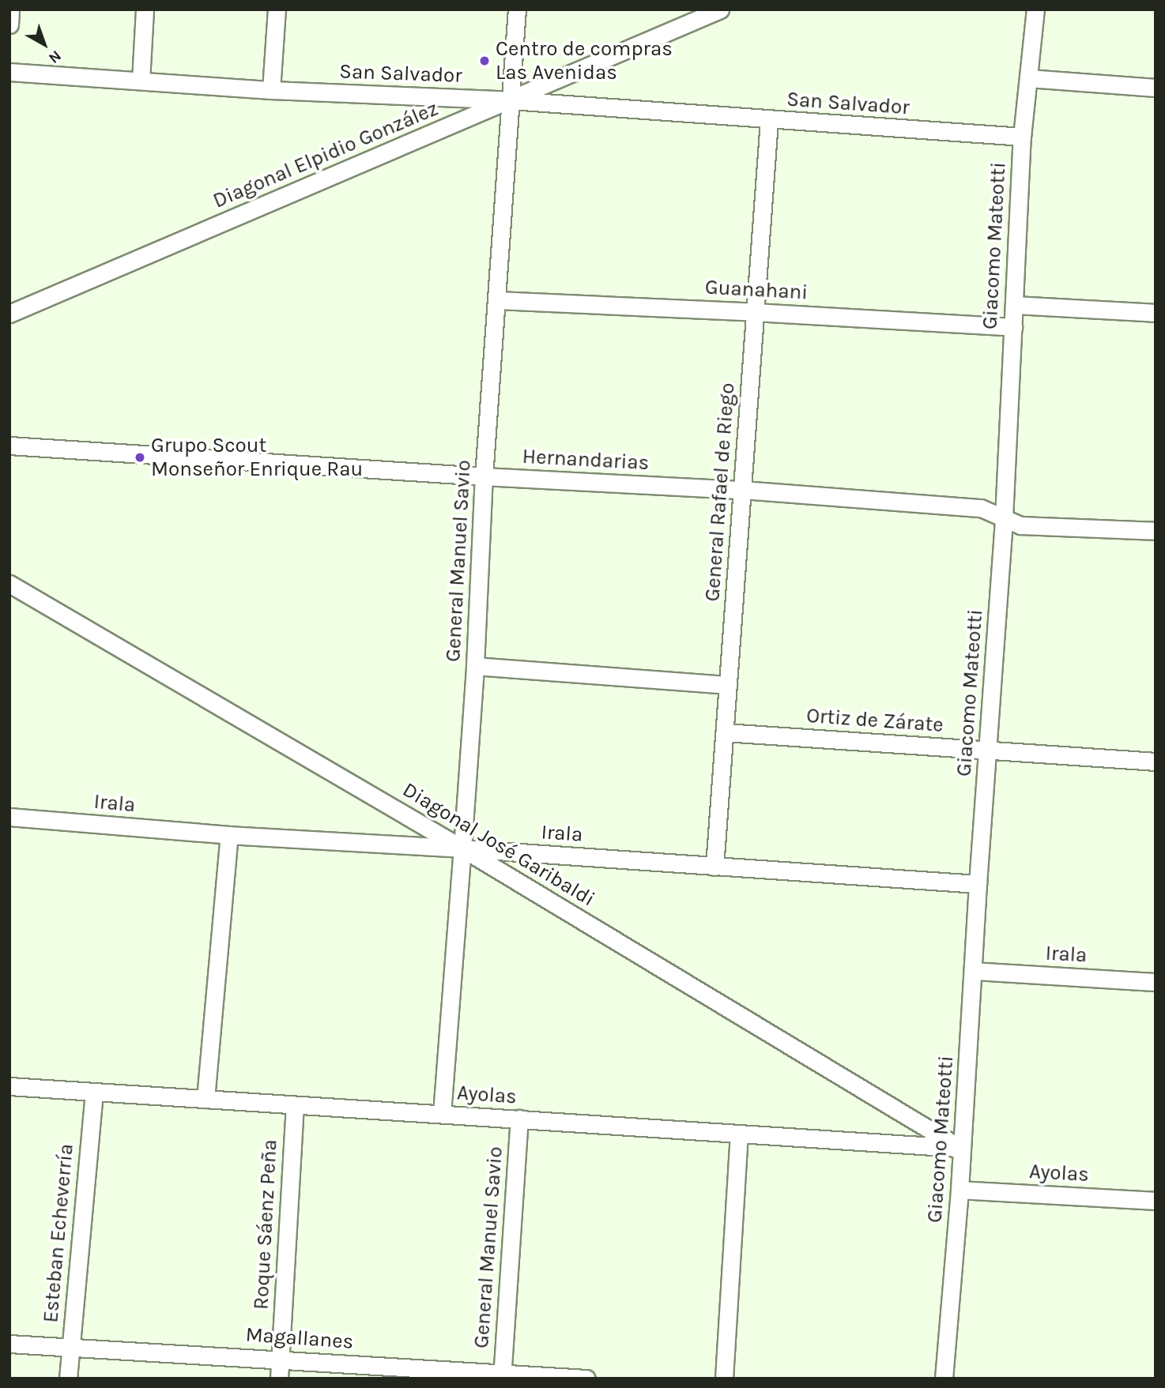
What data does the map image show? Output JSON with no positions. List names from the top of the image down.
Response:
{
  "streets": {
    "street": [
      "San Salvador",
      "Diagonal Elpidio González",
      "Giacomo Mateotti",
      "Guanahani",
      "Hernandarias",
      "General Rafael de Riego",
      "General Manuel Savio",
      "Ortiz de Zárate",
      "Irala",
      "Diagonal José Garibaldi",
      "Ayolas",
      "Roque Sáenz Peña",
      "Esteban Echeverría",
      "Magallanes"
    ]
  },
  "crossings": [
    ["San Salvador", "Diagonal Elpidio González"],
    ["San Salvador", "Giacomo Mateotti"],
    ["San Salvador", "General Rafael de Riego"],
    ["San Salvador", "General Manuel Savio"],
    ["Diagonal Elpidio González", "General Manuel Savio"],
    ["Giacomo Mateotti", "Guanahani"],
    ["Giacomo Mateotti", "Hernandarias"],
    ["Giacomo Mateotti", "Ortiz de Zárate"],
    ["Giacomo Mateotti", "Irala"],
    ["Giacomo Mateotti", "Diagonal José Garibaldi"],
    ["Giacomo Mateotti", "Ayolas"],
    ["Guanahani", "General Rafael de Riego"],
    ["Guanahani", "General Manuel Savio"],
    ["Hernandarias", "General Rafael de Riego"],
    ["Hernandarias", "General Manuel Savio"],
    ["General Rafael de Riego", "Ortiz de Zárate"],
    ["General Rafael de Riego", "Irala"],
    ["General Manuel Savio", "Irala"],
    ["General Manuel Savio", "Diagonal José Garibaldi"],
    ["General Manuel Savio", "Ayolas"],
    ["General Manuel Savio", "Magallanes"],
    ["Irala", "Diagonal José Garibaldi"],
    ["Diagonal José Garibaldi", "Ayolas"],
    ["Ayolas", "Roque Sáenz Peña"],
    ["Ayolas", "Esteban Echeverría"],
    ["Roque Sáenz Peña", "Magallanes"],
    ["Esteban Echeverría", "Magallanes"]
  ],
  "places": ["Centro de compras Las Avenidas", "Grupo Scout Monseñor Enrique Rau"],
  "north": "bottom right"
}
